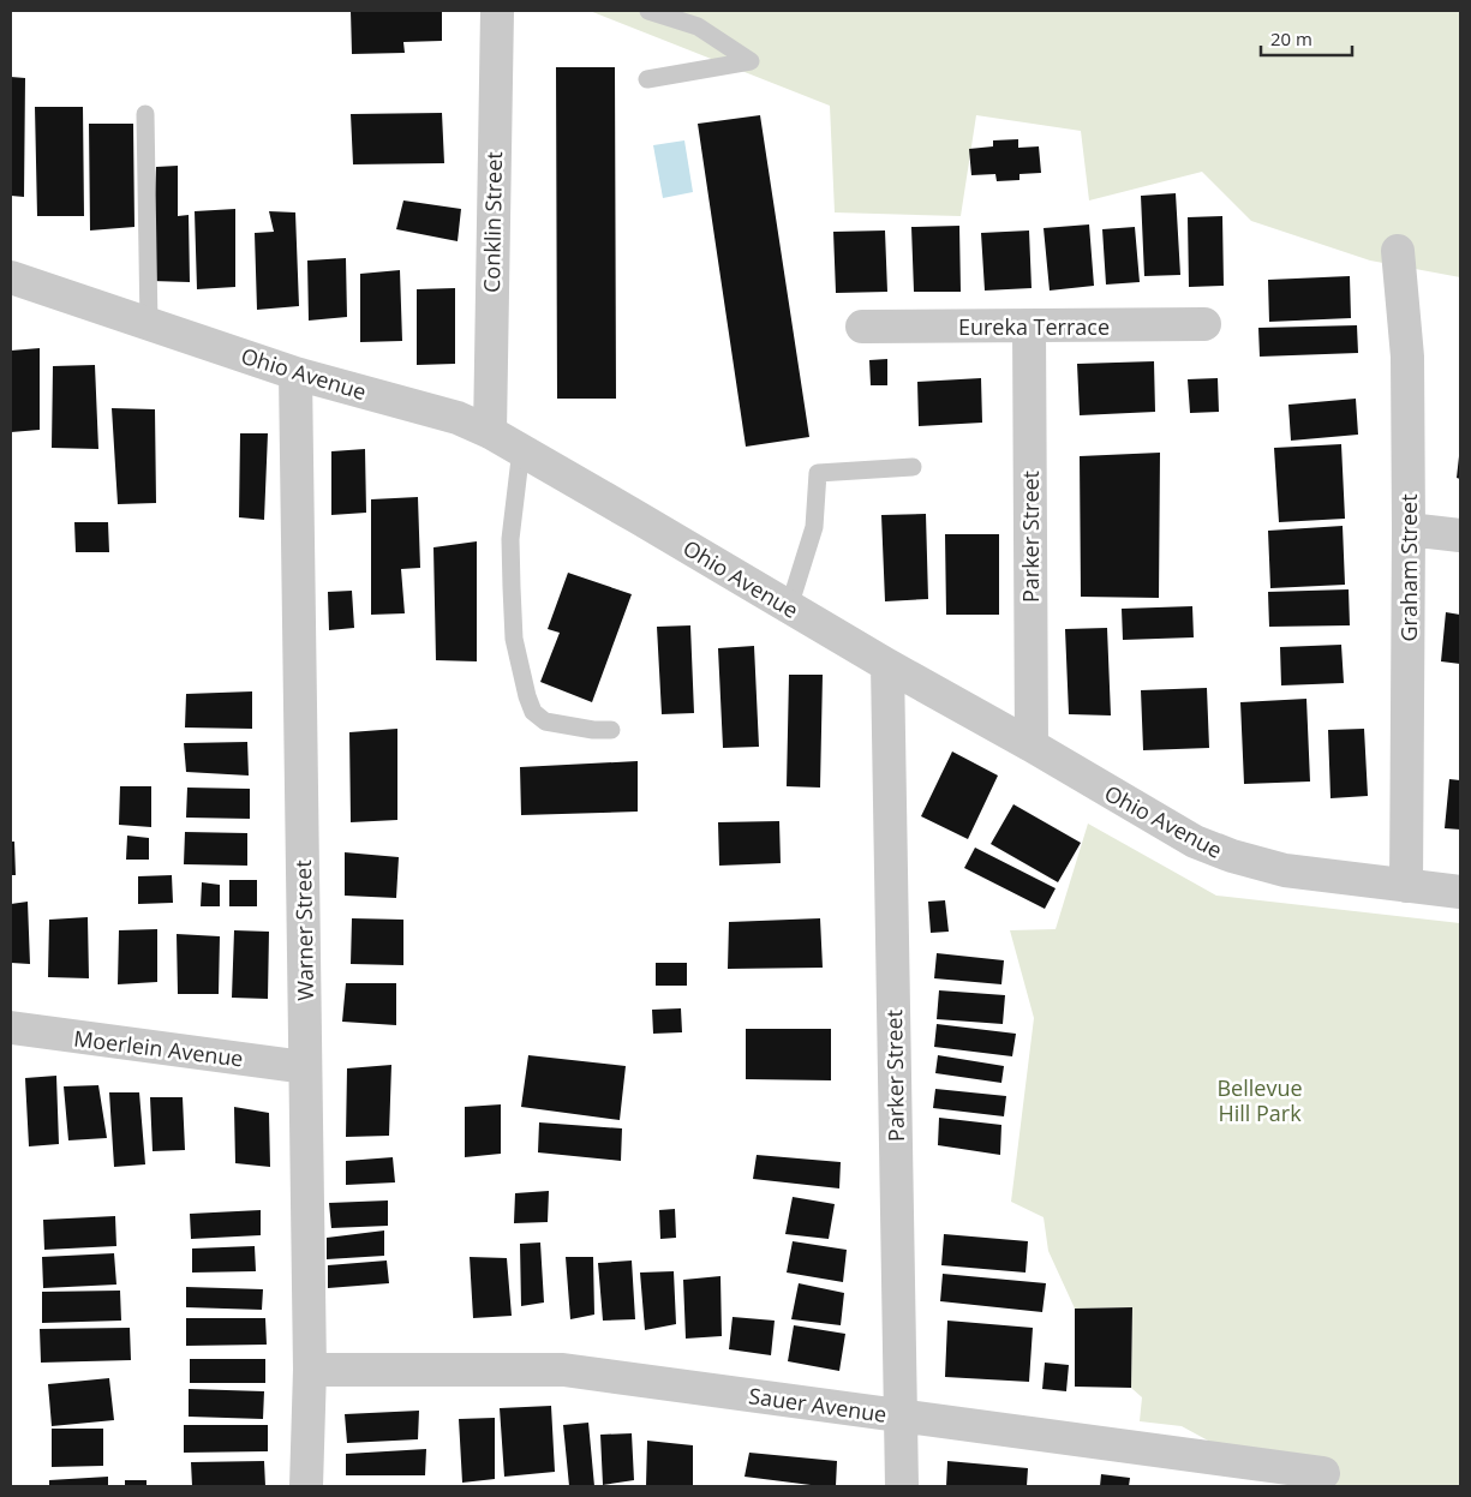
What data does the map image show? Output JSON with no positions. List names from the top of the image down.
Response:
{
  "streets": {
    "street": [
      "Conklin Street",
      "Eureka Terrace",
      "Ohio Avenue",
      "Parker Street",
      "Graham Street",
      "Warner Street",
      "Moerlein Avenue",
      "Sauer Avenue"
    ]
  },
  "crossings": [
    ["Conklin Street", "Ohio Avenue"],
    ["Eureka Terrace", "Parker Street"],
    ["Ohio Avenue", "Parker Street"],
    ["Ohio Avenue", "Graham Street"],
    ["Ohio Avenue", "Warner Street"],
    ["Parker Street", "Sauer Avenue"],
    ["Warner Street", "Moerlein Avenue"],
    ["Warner Street", "Sauer Avenue"]
  ],
  "parks": ["Bellevue Hill Park"],
  "scale_bar": "20 m"
}
